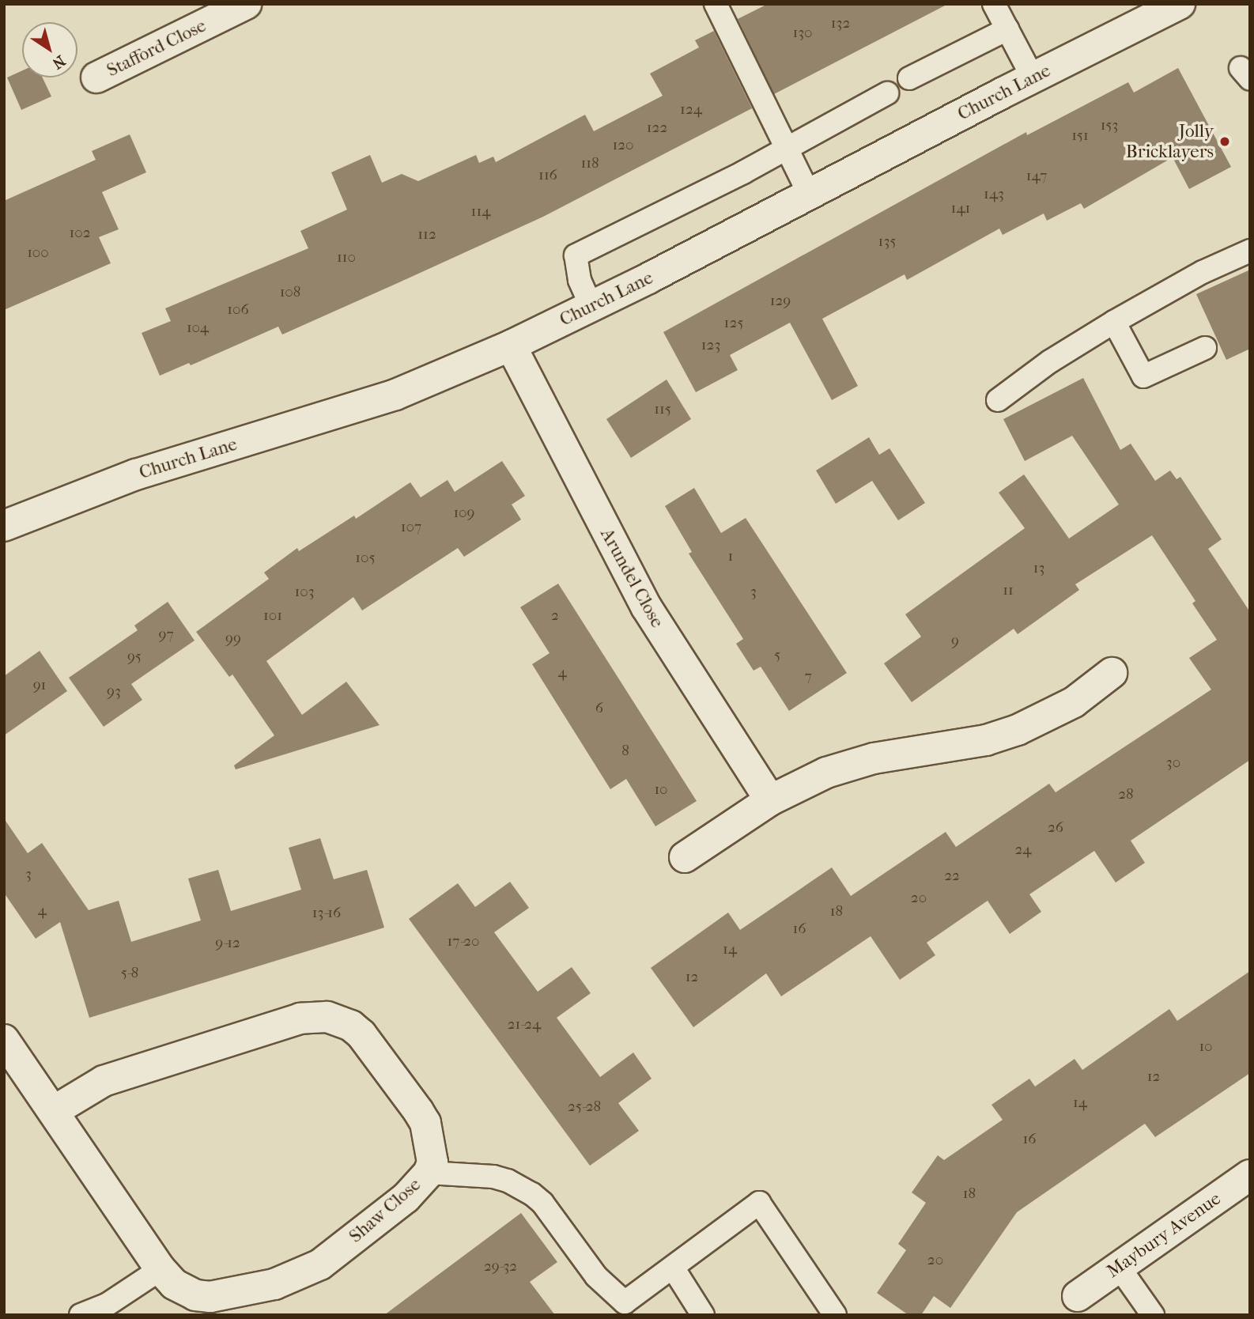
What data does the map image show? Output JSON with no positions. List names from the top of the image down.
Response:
{
  "streets": {
    "street": [
      "Stafford Close",
      "Church Lane",
      "Arundel Close",
      "Shaw Close",
      "Maybury Avenue"
    ]
  },
  "crossings": [
    ["Church Lane", "Arundel Close"]
  ],
  "places": ["Jolly Bricklayers"],
  "house_numbers": [
    "132",
    "130",
    "124",
    "153",
    "122",
    "151",
    "120",
    "118",
    "116",
    "147",
    "143",
    "141",
    "114",
    "102",
    "112",
    "135",
    "100",
    "110",
    "108",
    "129",
    "106",
    "125",
    "104",
    "123",
    "115",
    "109",
    "107",
    "1",
    "105",
    "13",
    "11",
    "103",
    "3",
    "101",
    "2",
    "97",
    "99",
    "9",
    "5",
    "95",
    "4",
    "7",
    "91",
    "93",
    "6",
    "8",
    "30",
    "10",
    "28",
    "26",
    "24",
    "3",
    "22",
    "20",
    "4",
    "18",
    "13-16",
    "16",
    "17-20",
    "9-12",
    "14",
    "5-8",
    "12",
    "21-24",
    "10",
    "12",
    "14",
    "25-28",
    "16",
    "18",
    "20",
    "29-32"
  ],
  "north": "bottom right"
}
